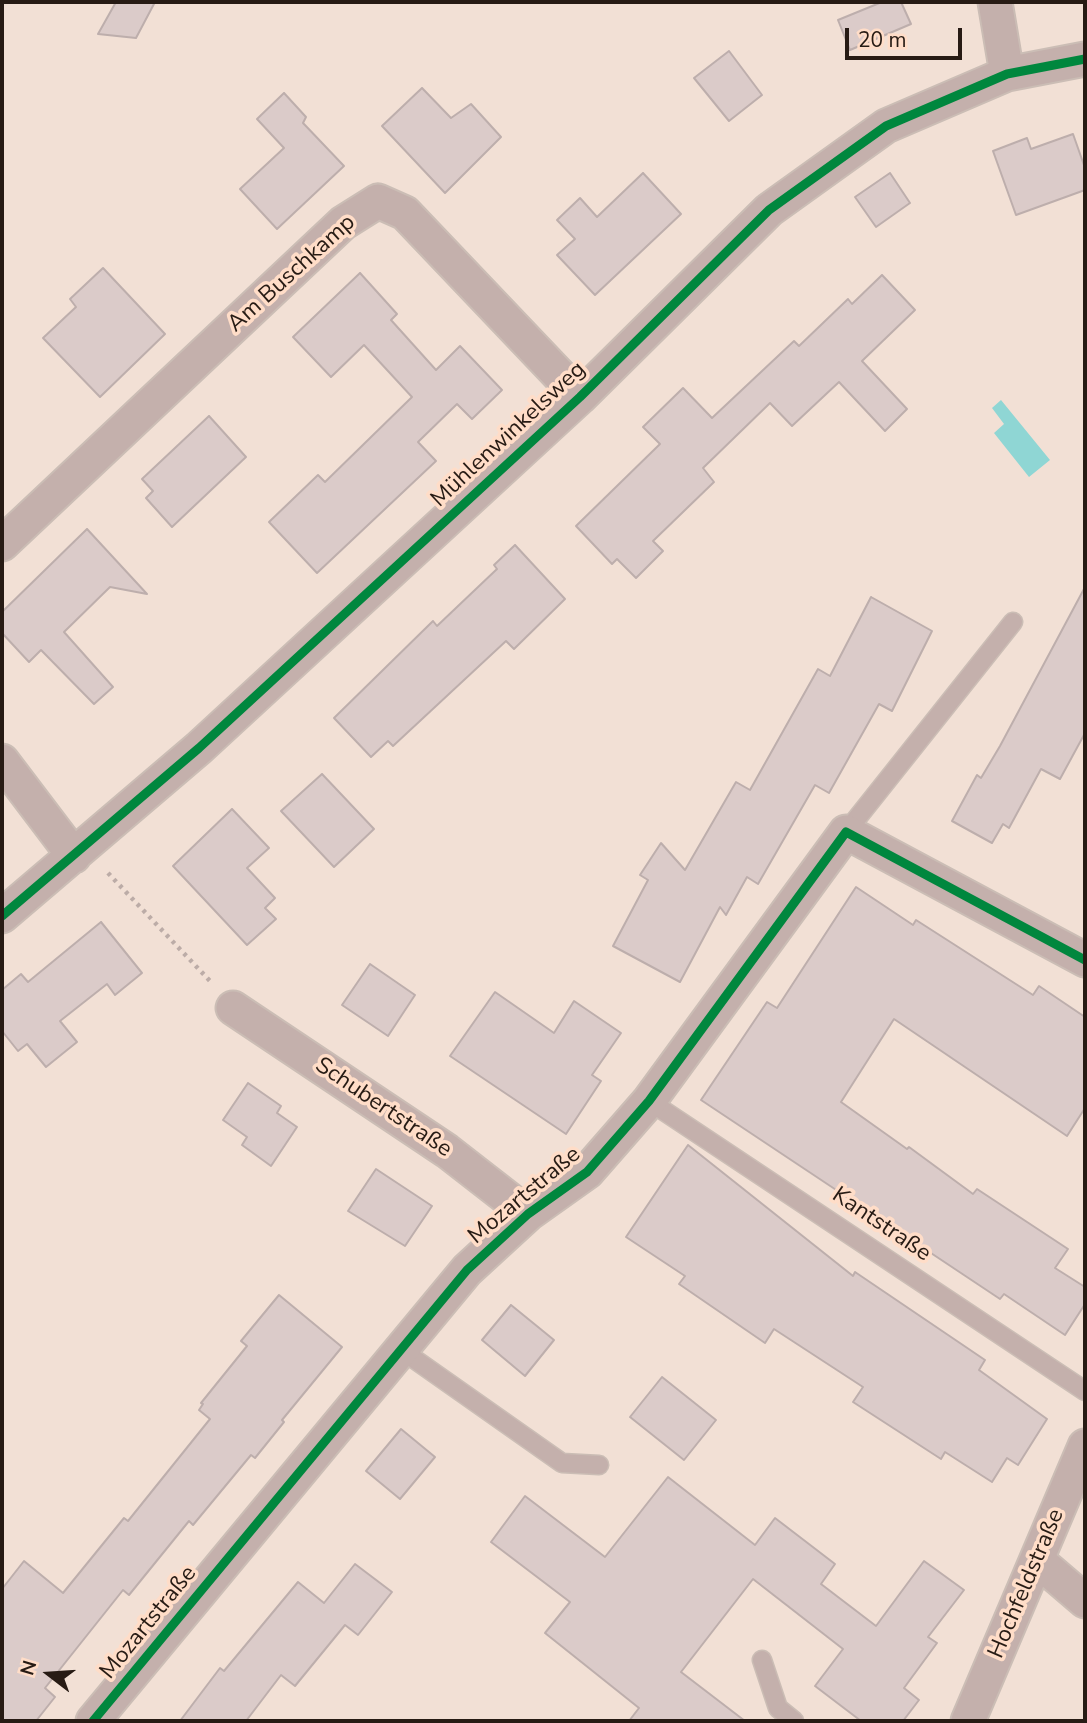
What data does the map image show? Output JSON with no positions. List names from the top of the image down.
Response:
{
  "streets": {
    "street": [
      "Am Buschkamp",
      "Mühlenwinkelsweg",
      "Schubertstraße",
      "Mozartstraße",
      "Hochfeldstraße"
    ],
    "lane": ["Kantstraße"]
  },
  "crossings": [
    ["Am Buschkamp", "Mühlenwinkelsweg"],
    ["Schubertstraße", "Mozartstraße"],
    ["Mozartstraße", "Kantstraße"]
  ],
  "scale_bar": "20 m",
  "north": "left"
}
